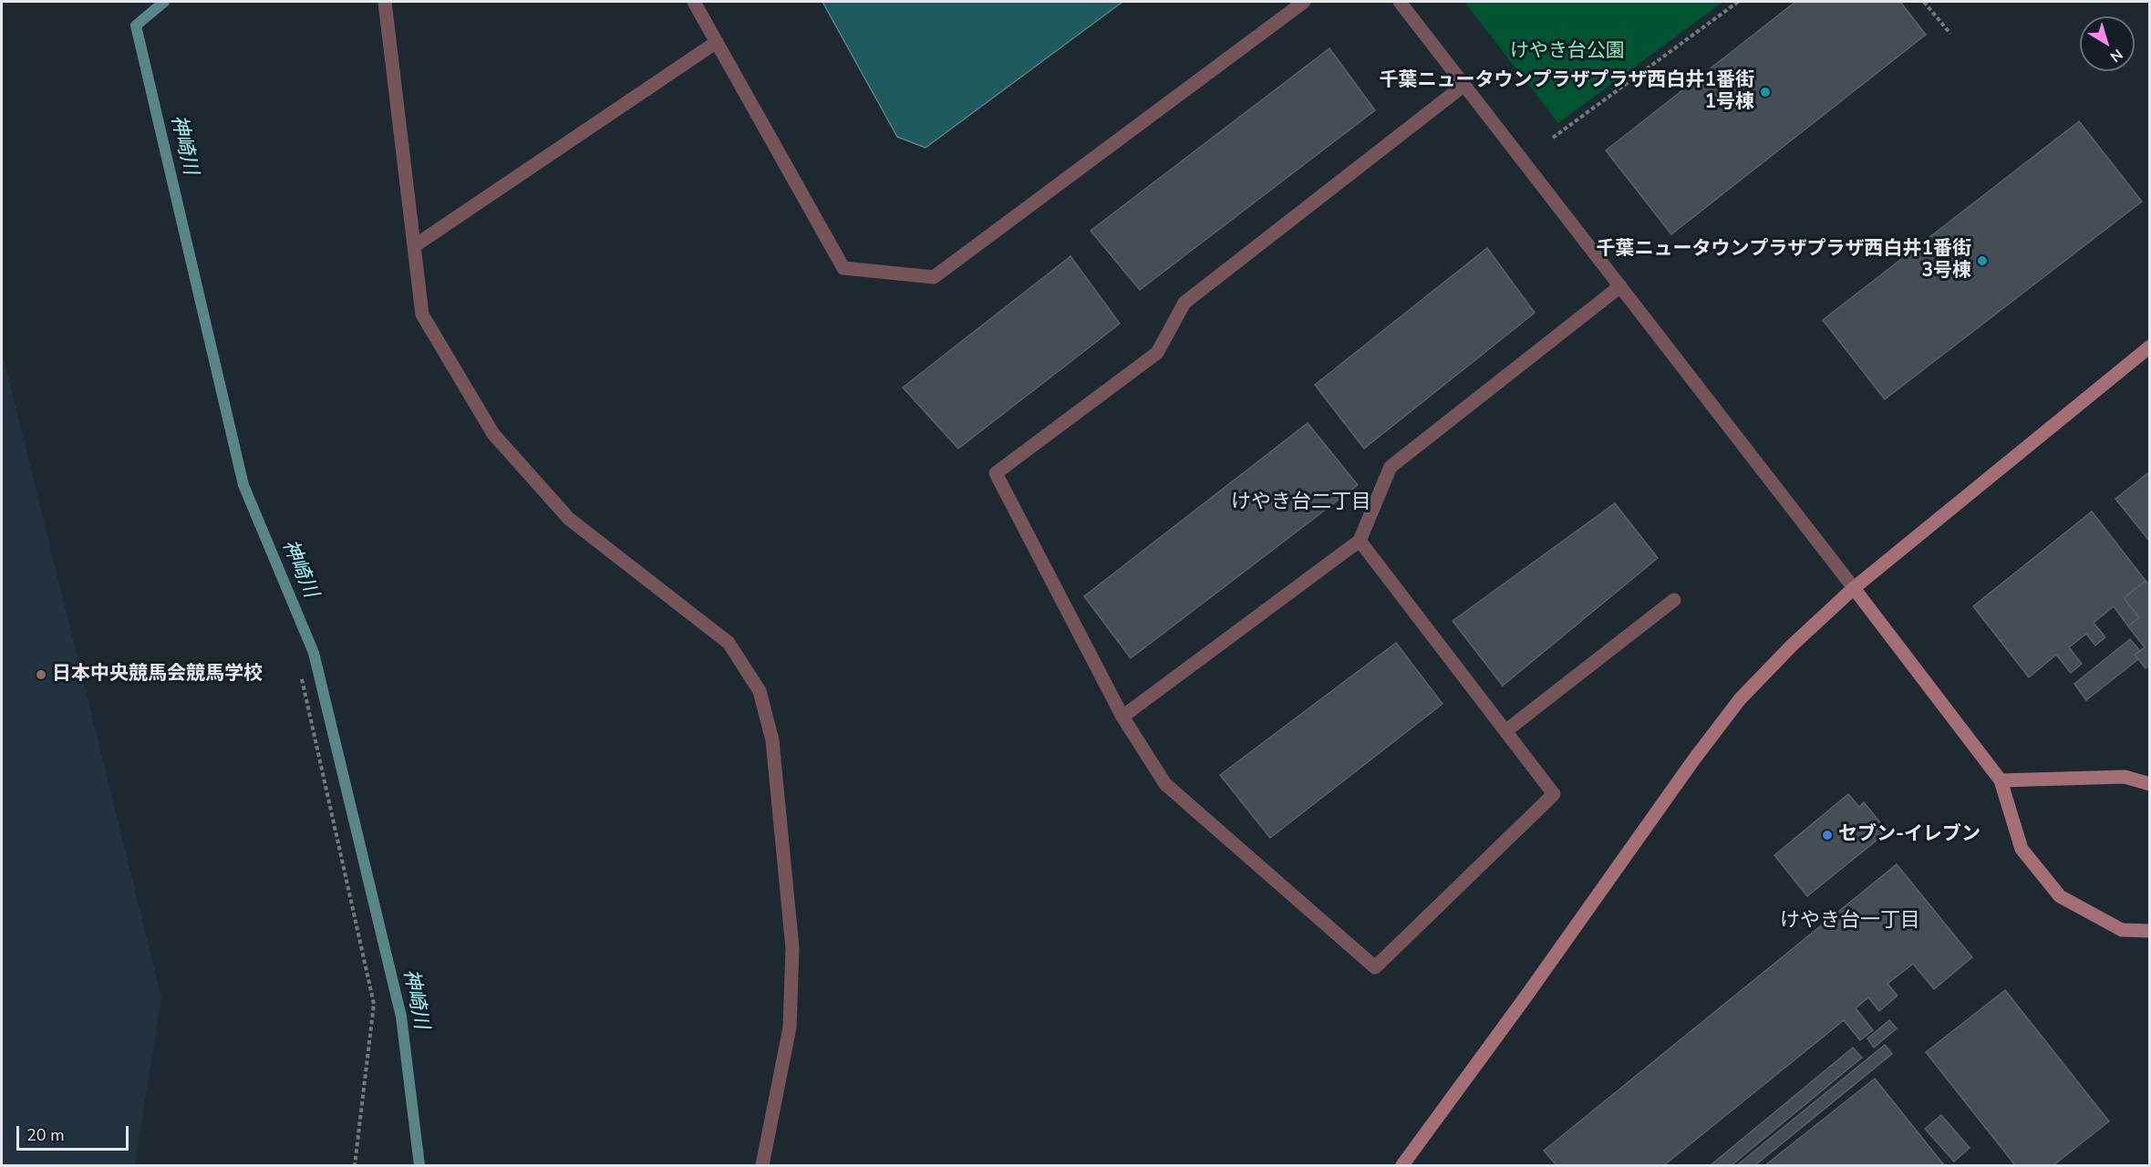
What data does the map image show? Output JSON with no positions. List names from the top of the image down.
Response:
{
  "districts": ["けやき台二丁目", "けやき台一丁目"],
  "water": ["神崎川"],
  "parks": ["けやき台公園"],
  "places": [
    "千葉ニュータウンプラザプラザ西白井1番街 1号棟",
    "千葉ニュータウンプラザプラザ西白井1番街 3号棟",
    "日本中央競馬会競馬学校",
    "セブン-イレブン"
  ],
  "scale_bar": "20 m",
  "north": "bottom right"
}
